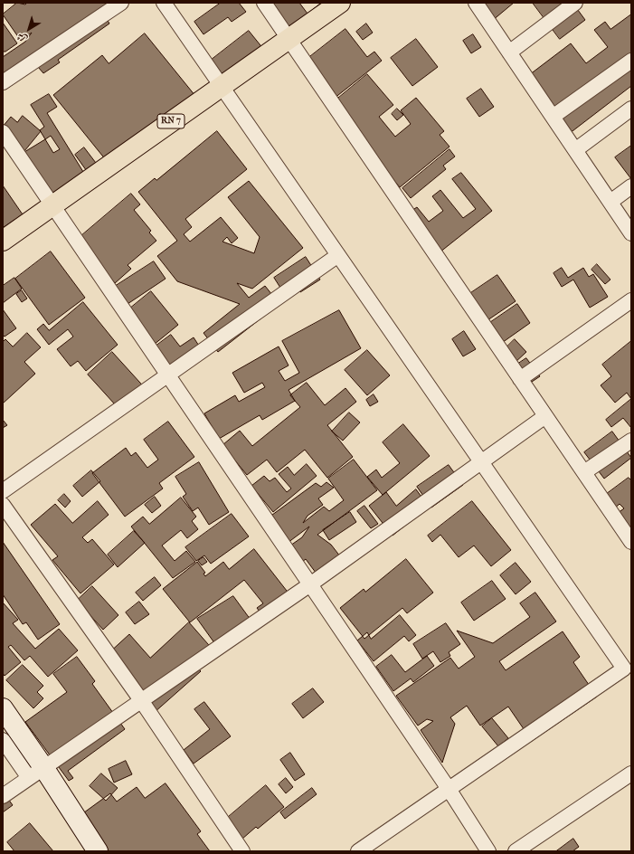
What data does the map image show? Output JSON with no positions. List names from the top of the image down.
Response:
{
  "streets": {
    "main road": ["RN 7"]
  },
  "north": "bottom left"
}
